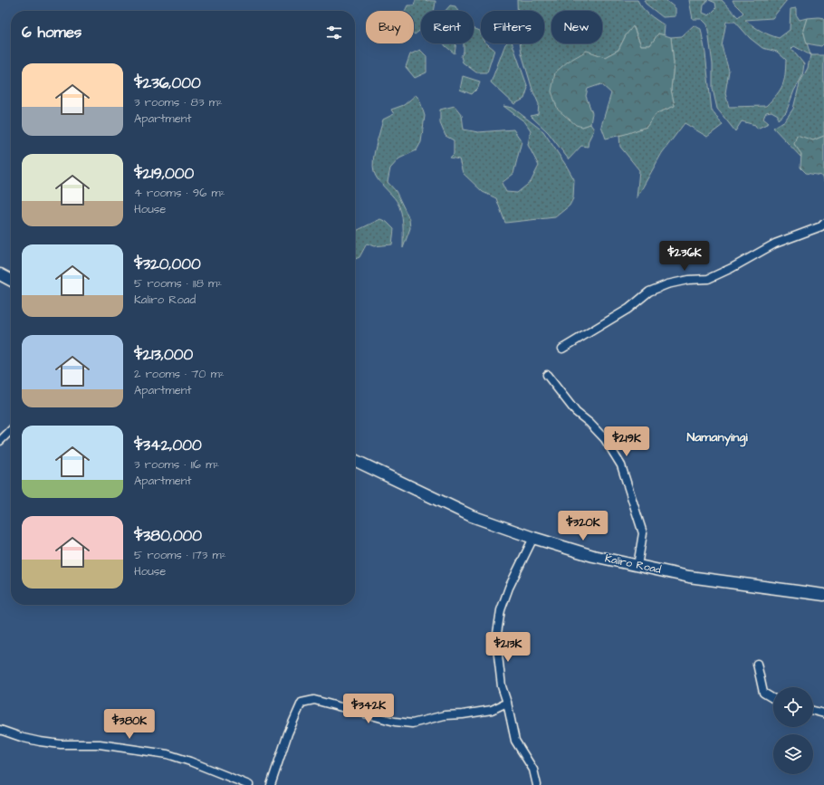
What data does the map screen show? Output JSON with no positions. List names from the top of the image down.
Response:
{
  "streets": {
    "main road": ["Kaliro Road"]
  },
  "districts": ["Namanyingi"],
  "page": {
    "chip": [
      "Buy",
      "Rent",
      "Filters",
      "New"
    ],
    "heading": "6 homes",
    "list": [
      {
        "name": "$236,000",
        "note": "3 rooms · 83 m² · Apartment"
      },
      {
        "name": "$219,000",
        "note": "4 rooms · 96 m² · House"
      },
      {
        "name": "$320,000",
        "note": "5 rooms · 118 m² · Kaliro Road"
      },
      {
        "name": "$213,000",
        "note": "2 rooms · 70 m² · Apartment"
      },
      {
        "name": "$342,000",
        "note": "3 rooms · 116 m² · Apartment"
      },
      {
        "name": "$380,000",
        "note": "5 rooms · 173 m² · House"
      }
    ],
    "price": [
      "$236K",
      "$219K",
      "$320K",
      "$213K",
      "$342K",
      "$380K"
    ]
  }
}
